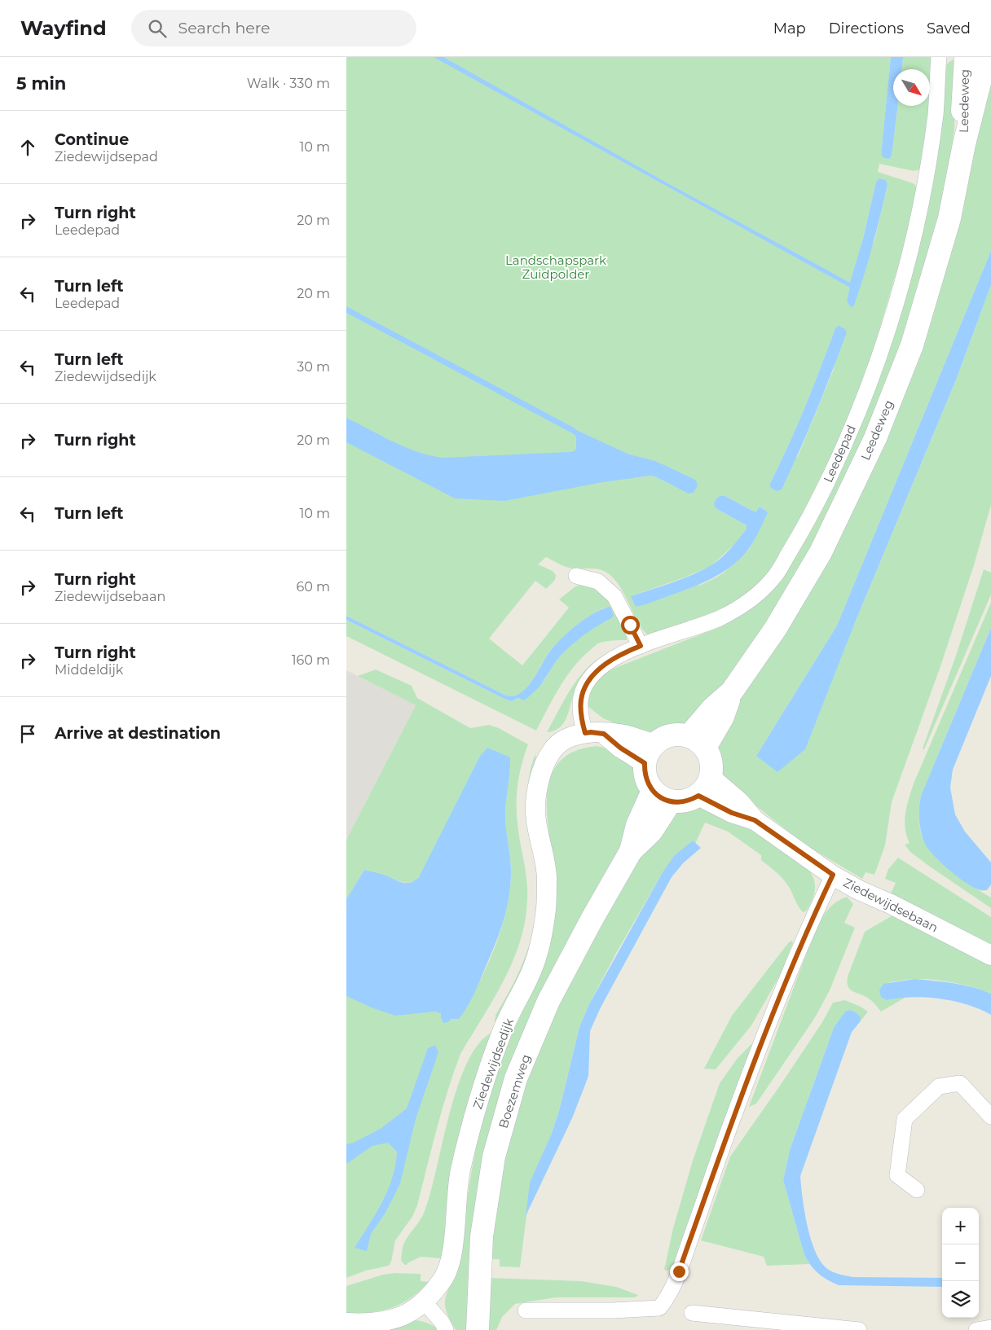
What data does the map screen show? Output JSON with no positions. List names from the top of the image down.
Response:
{
  "streets": {
    "main road": ["Leedeweg", "Boezemweg"],
    "street": ["Leedepad", "Ziedewijdsebaan", "Ziedewijdsedijk"]
  },
  "crossings": [
    ["Leedeweg", "Ziedewijdsebaan"],
    ["Leedeweg", "Ziedewijdsedijk"],
    ["Leedeweg", "Boezemweg"],
    ["Leedepad", "Ziedewijdsedijk"],
    ["Ziedewijdsebaan", "Ziedewijdsedijk"],
    ["Ziedewijdsebaan", "Boezemweg"],
    ["Ziedewijdsedijk", "Boezemweg"]
  ],
  "parks": ["Landschapspark Zuidpolder"],
  "north": "bottom right",
  "page": {
    "header": "Wayfind",
    "search": "Search here",
    "nav": ["Map", "Directions", "Saved"],
    "heading": ["5 min", "Walk · 330 m"],
    "list": [
      ["Continue", "Ziedewijdsepad", "10 m"],
      ["Turn right", "Leedepad", "20 m"],
      ["Turn left", "Leedepad", "20 m"],
      ["Turn left", "Ziedewijdsedijk", "30 m"],
      ["Turn right", "20 m"],
      ["Turn left", "10 m"],
      ["Turn right", "Ziedewijdsebaan", "60 m"],
      ["Turn right", "Middeldijk", "160 m"],
      "Arrive at destination"
    ],
    "map_buttons": ["+", "−"]
  }
}
